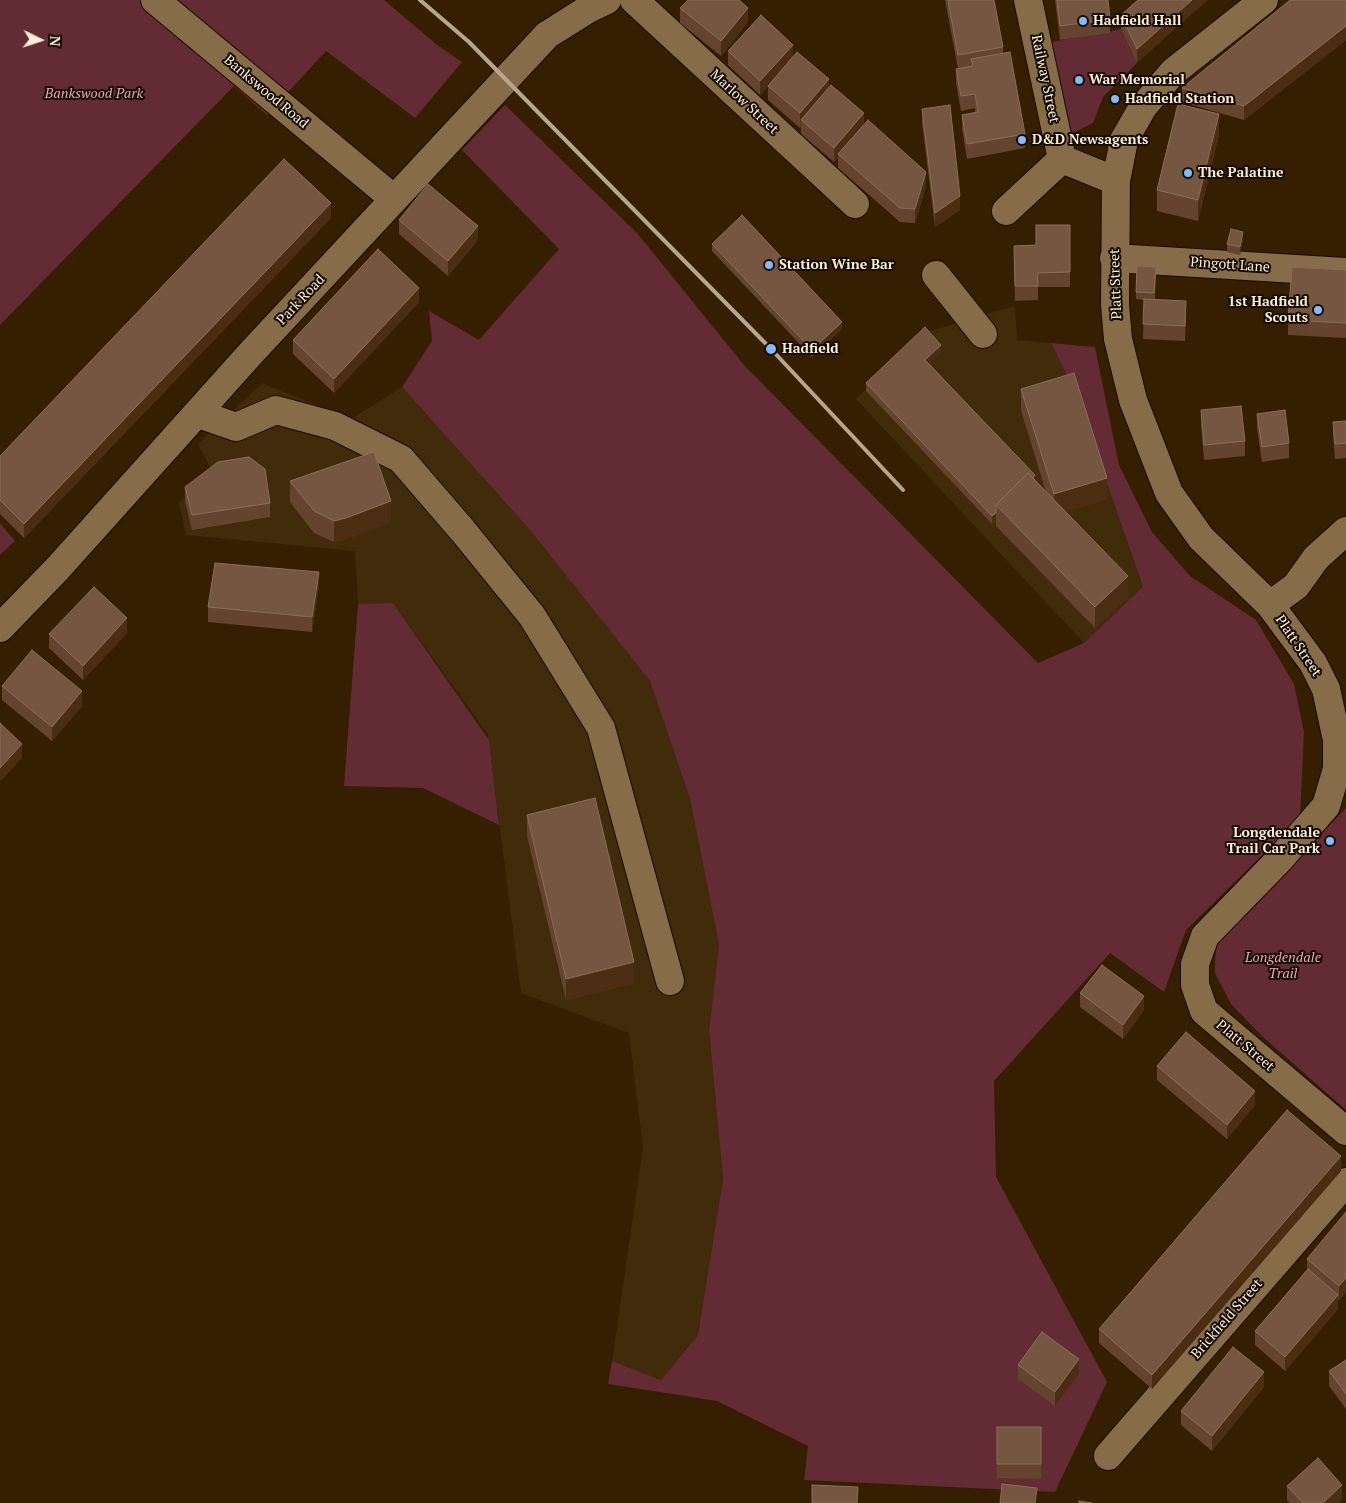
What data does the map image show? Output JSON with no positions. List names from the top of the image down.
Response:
{
  "streets": {
    "street": [
      "Railway Street",
      "Bankswood Road",
      "Marlow Street",
      "Pingott Lane",
      "Platt Street",
      "Park Road",
      "Brickfield Street"
    ]
  },
  "crossings": [
    ["Bankswood Road", "Park Road"],
    ["Pingott Lane", "Platt Street"]
  ],
  "parks": ["Bankswood Park", "Longdendale Trail"],
  "places": [
    "Hadfield Hall",
    "War Memorial",
    "Hadfield Station",
    "D&D Newsagents",
    "The Palatine",
    "Station Wine Bar",
    "1st Hadfield Scouts",
    "Hadfield",
    "Longdendale Trail Car Park"
  ],
  "north": "right"
}
